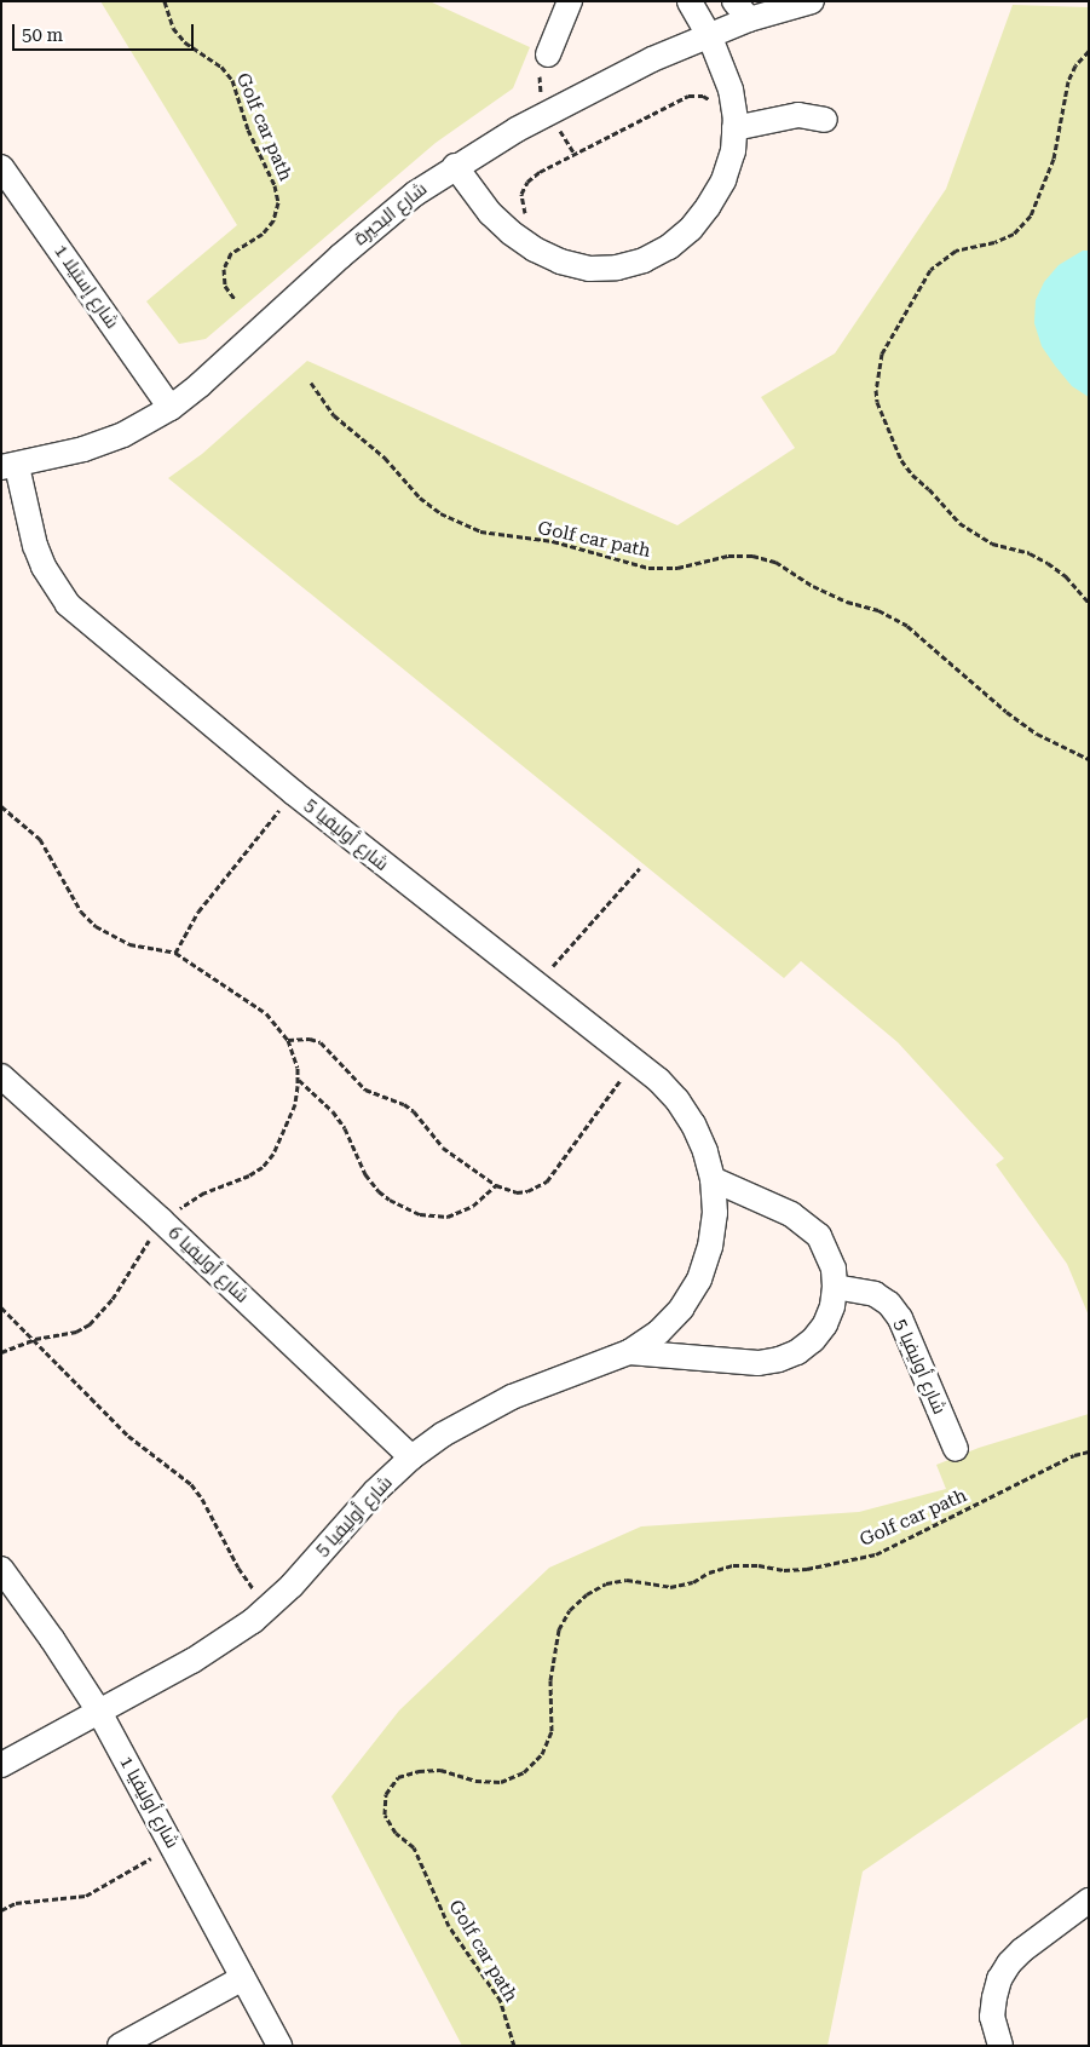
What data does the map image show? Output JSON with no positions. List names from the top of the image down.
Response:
{
  "streets": {
    "street": [
      "شارع البحيرة",
      "شارع إستيلا 1",
      "شارع أوليفيا 5",
      "شارع أوليفيا 6",
      "شارع أوليفيا 1"
    ],
    "path": ["Golf car path"]
  },
  "crossings": [
    ["شارع البحيرة", "شارع إستيلا 1"],
    ["شارع البحيرة", "شارع أوليفيا 5"],
    ["شارع أوليفيا 5", "شارع أوليفيا 6"],
    ["شارع أوليفيا 5", "شارع أوليفيا 1"]
  ],
  "scale_bar": "50 m"
}
